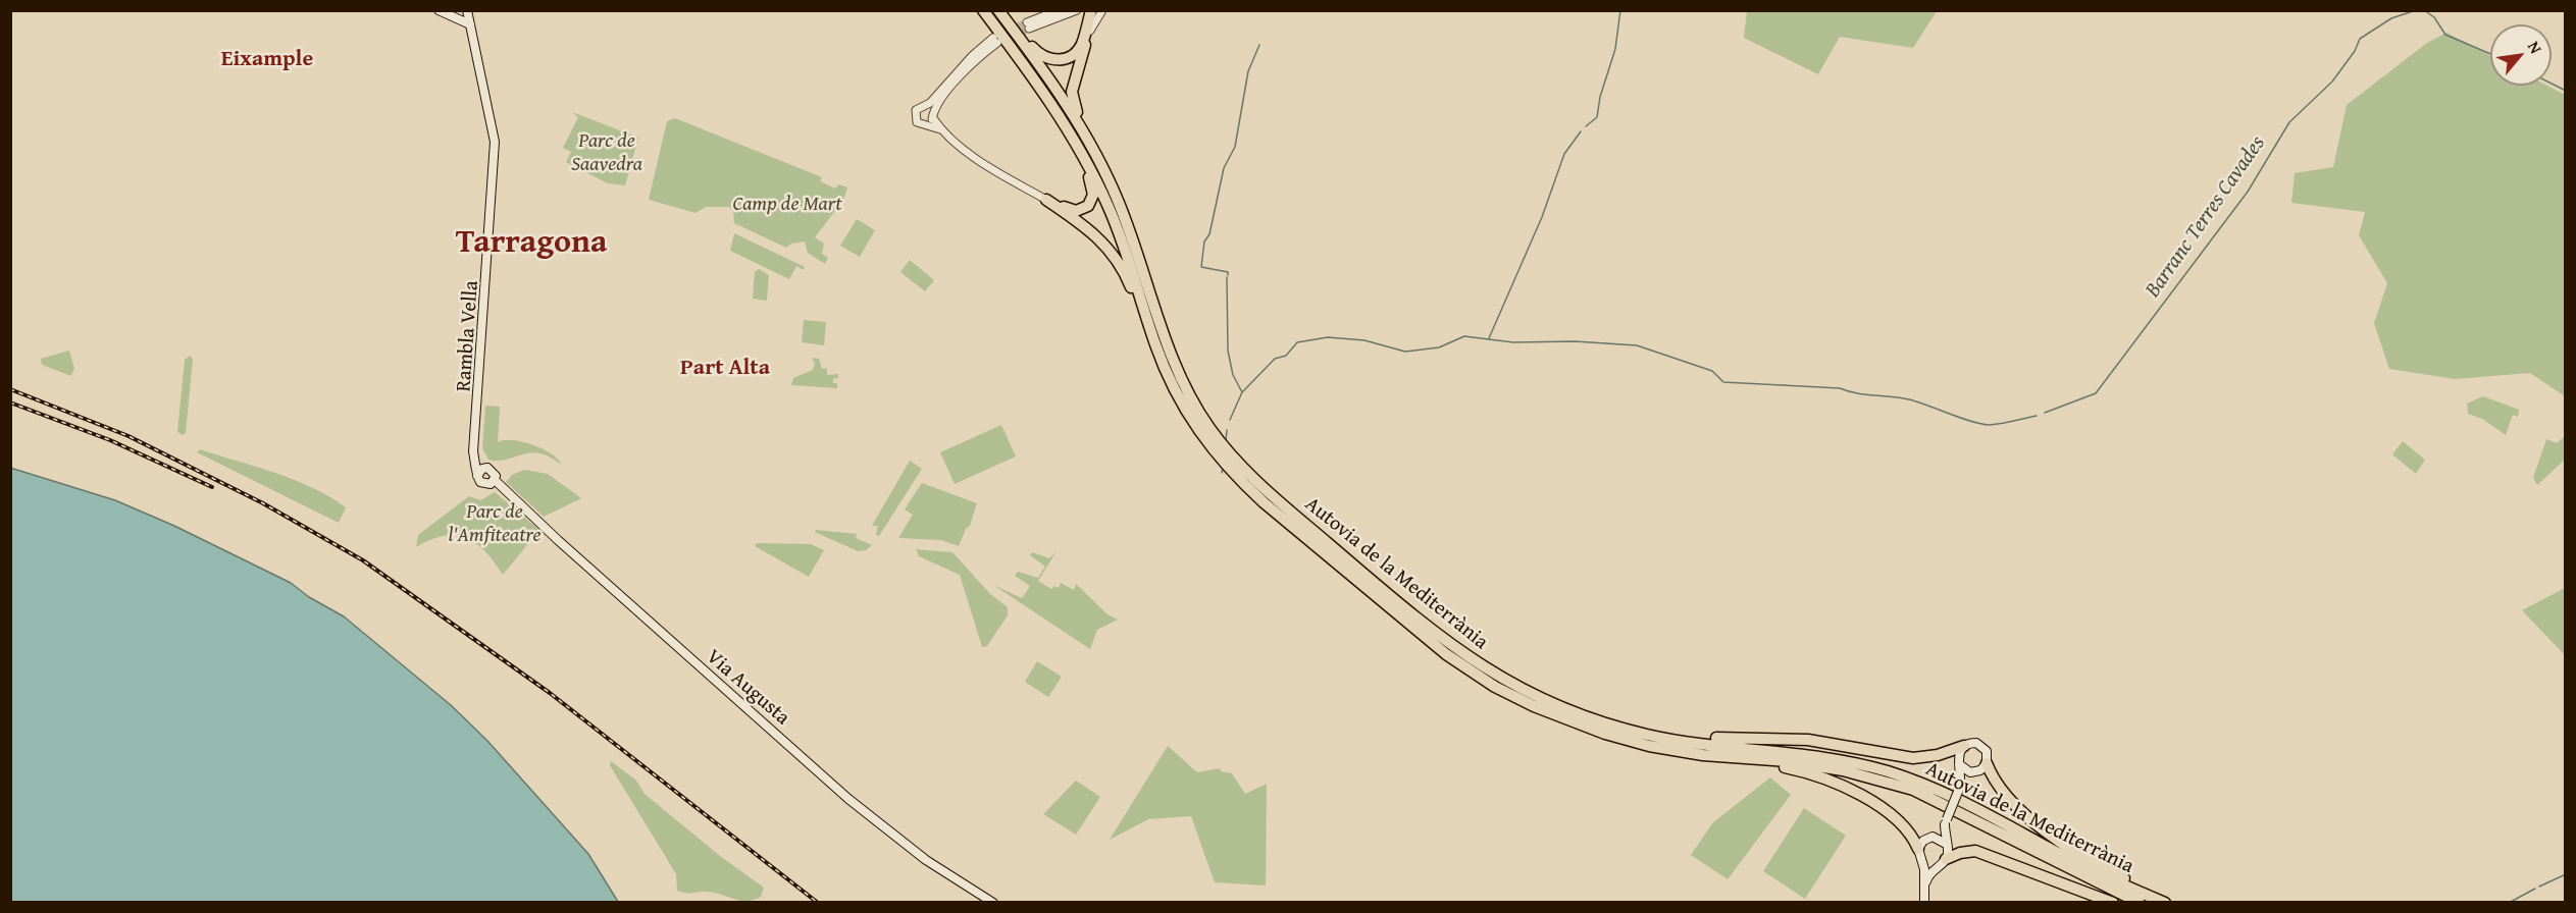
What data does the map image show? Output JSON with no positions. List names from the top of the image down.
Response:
{
  "streets": {
    "highway": ["Autovia de la Mediterrània"],
    "main road": ["Rambla Vella", "Via Augusta"]
  },
  "crossings": [
    ["Rambla Vella", "Via Augusta"]
  ],
  "districts": ["Eixample", "Tarragona", "Part Alta"],
  "water": ["Barranc Terres Cavades"],
  "parks": ["Parc de Saavedra", "Camp de Mart", "Parc de l'Amfiteatre"],
  "north": "top right"
}
